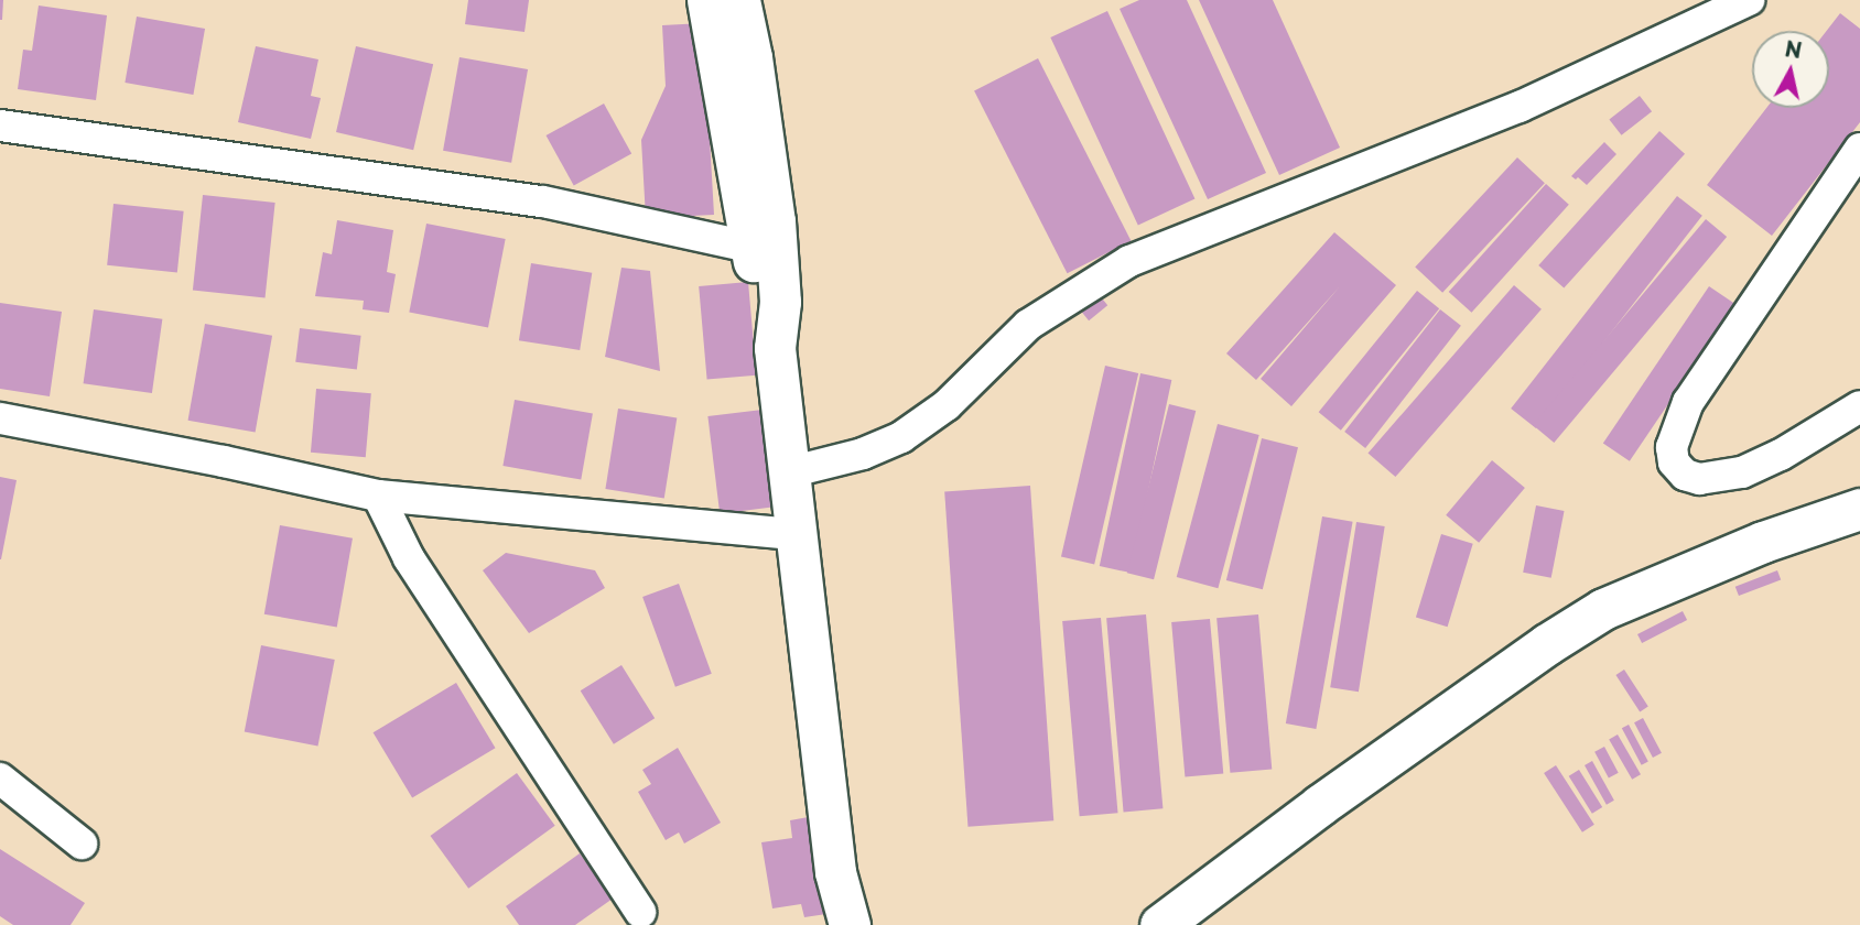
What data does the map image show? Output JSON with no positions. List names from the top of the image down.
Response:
{
  "north": "top"
}
